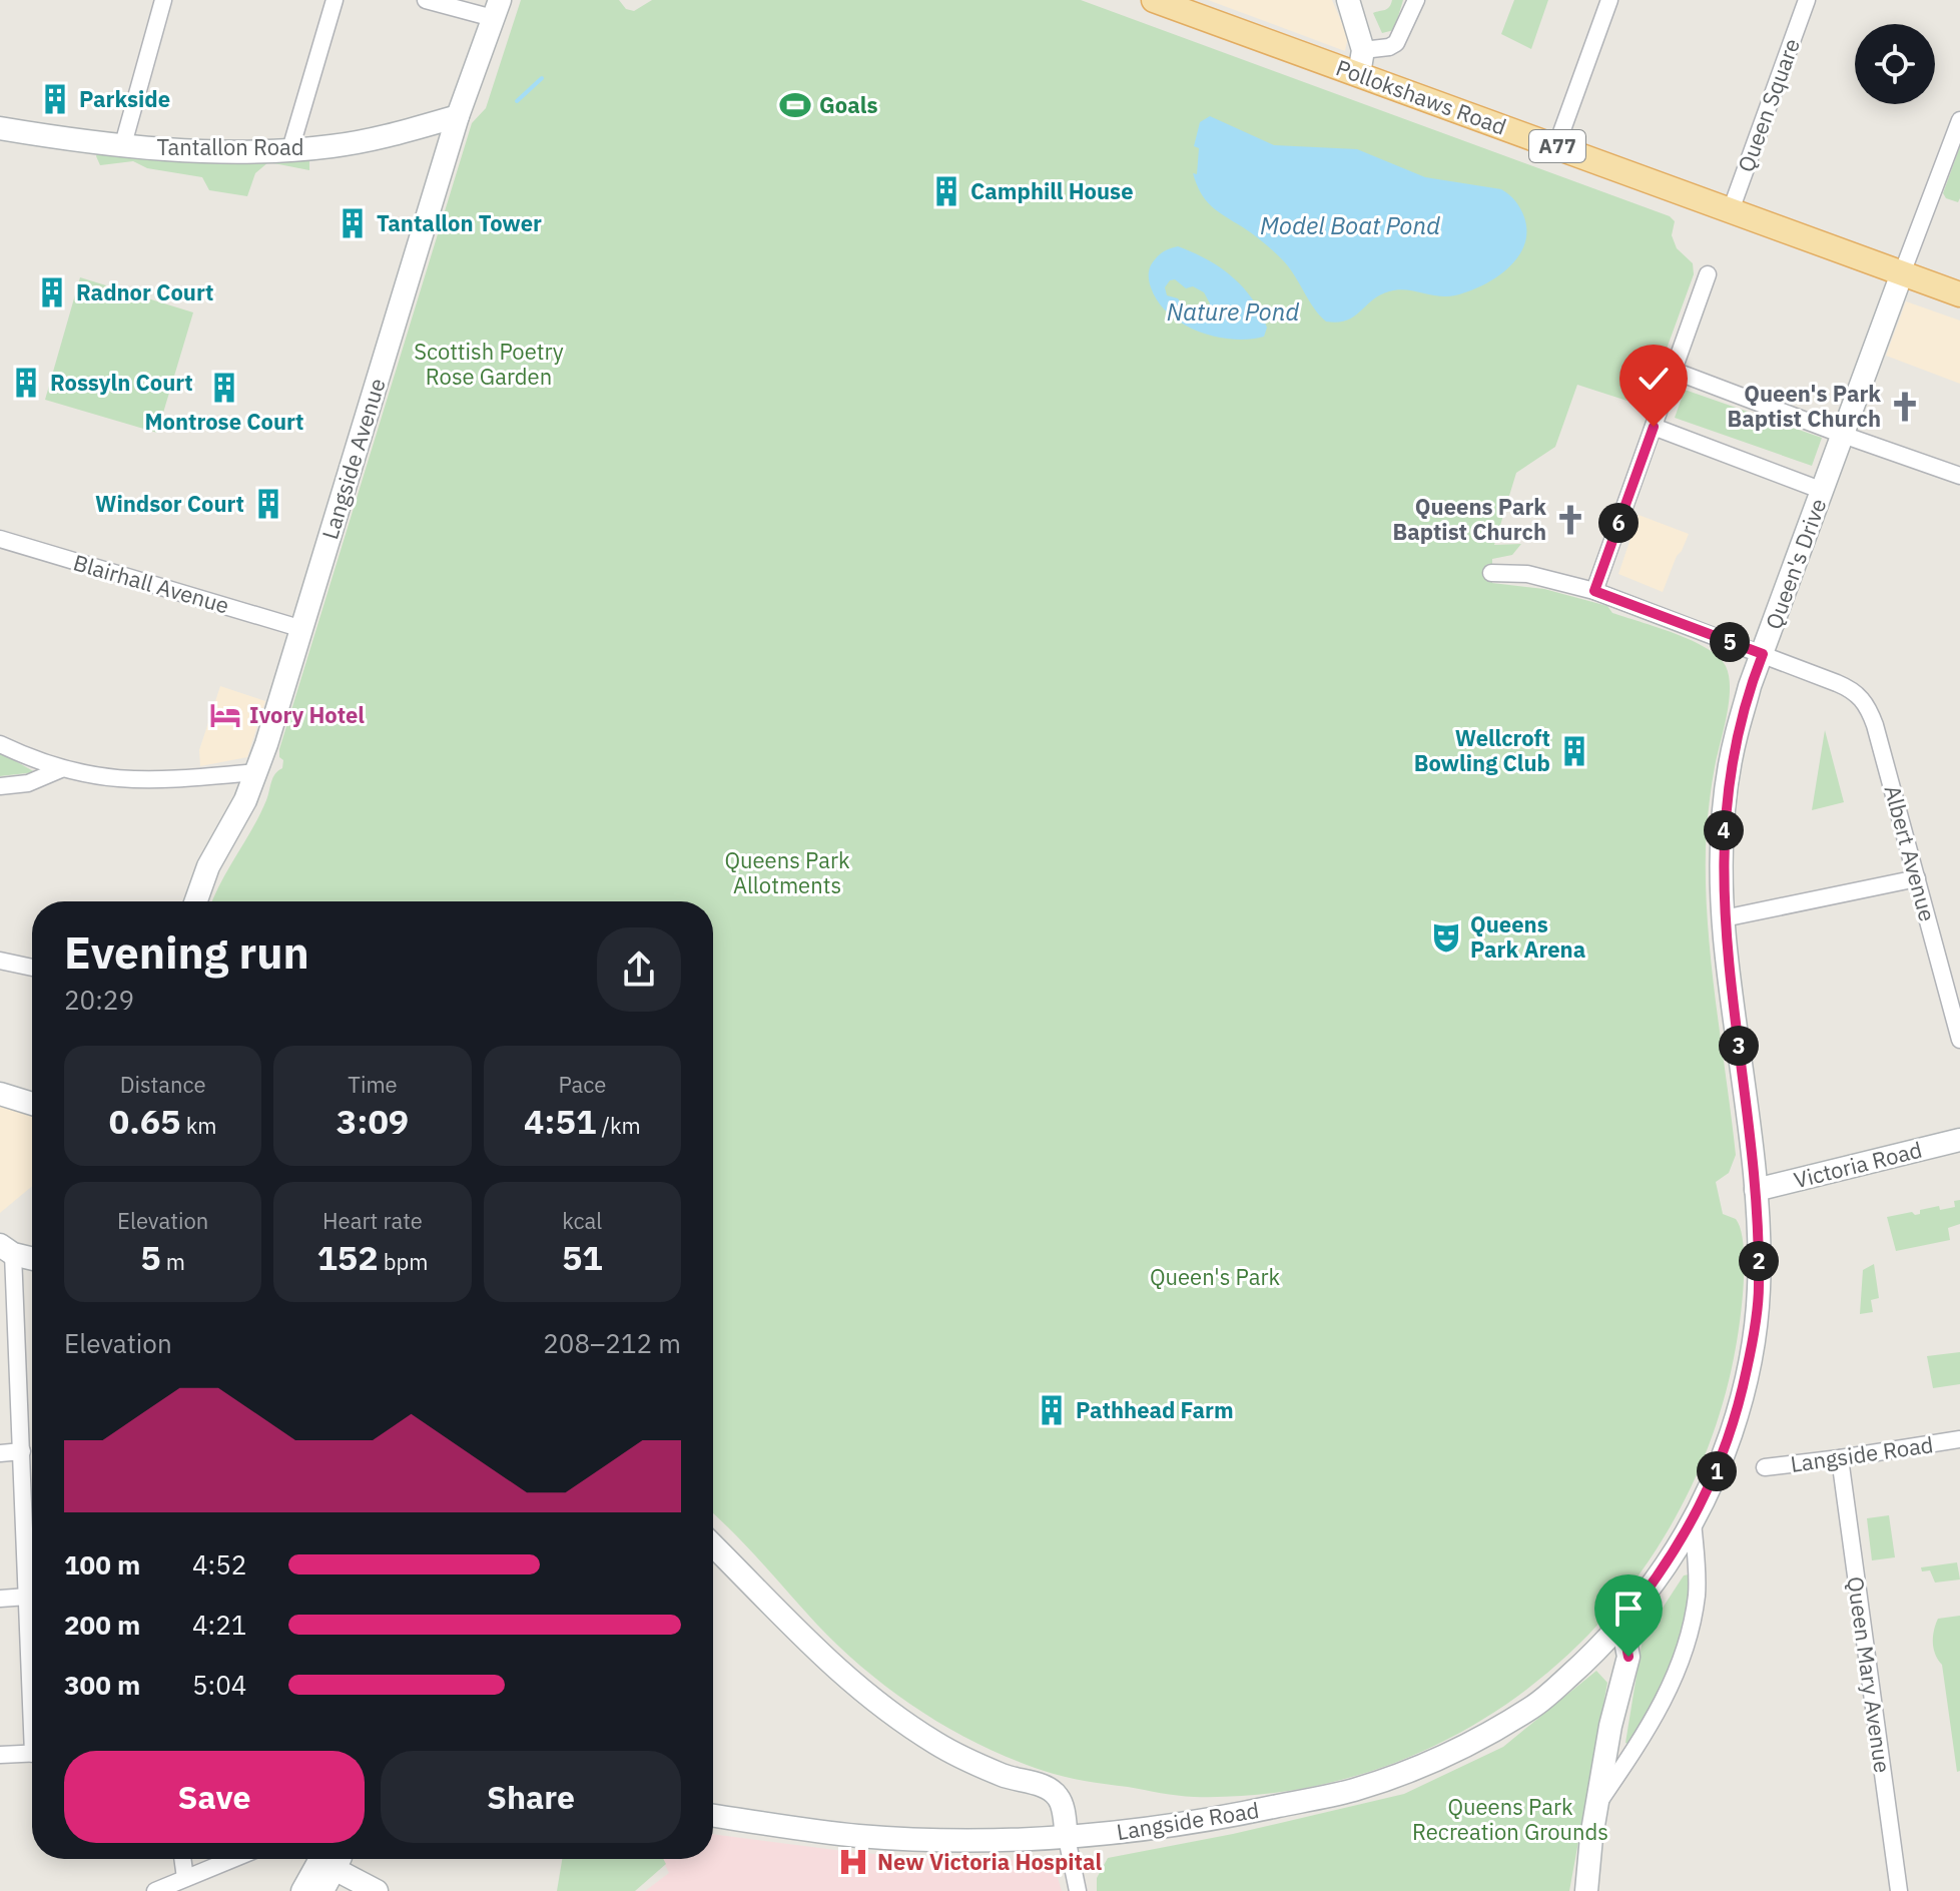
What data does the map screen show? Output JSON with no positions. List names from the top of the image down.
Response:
{
  "streets": {
    "main road": ["Pollokshaws Road", "A77"],
    "street": [
      "Queen Square",
      "Tantallon Road",
      "Langside Avenue",
      "Queen's Drive",
      "Blairhall Avenue",
      "Albert Avenue",
      "Victoria Road",
      "Langside Road",
      "Queen Mary Avenue"
    ]
  },
  "crossings": [
    ["Pollokshaws Road", "Queen Square"],
    ["Pollokshaws Road", "Queen's Drive"],
    ["Tantallon Road", "Langside Avenue"],
    ["Langside Avenue", "Blairhall Avenue"],
    ["Queen's Drive", "Albert Avenue"],
    ["Queen's Drive", "Victoria Road"],
    ["Queen's Drive", "Langside Road"],
    ["Langside Road", "Queen Mary Avenue"]
  ],
  "water": ["Model Boat Pond", "Nature Pond"],
  "parks": [
    "Scottish Poetry Rose Garden",
    "Queens Park Allotments",
    "Queen's Park",
    "Queens Park Recreation Grounds"
  ],
  "places": {
    "building": [
      "Parkside",
      "Camphill House",
      "Tantallon Tower",
      "Radnor Court",
      "Rossyln Court",
      "Montrose Court",
      "Windsor Court",
      "Wellcroft Bowling Club",
      "Pathhead Farm"
    ],
    "sports": ["Goals"],
    "church": ["Queen's Park Baptist Church", "Queens Park Baptist Church"],
    "hotel": ["Ivory Hotel"],
    "theatre": ["Queens Park Arena"],
    "hospital": ["New Victoria Hospital"]
  },
  "page": {
    "pins": [
      "6",
      "5",
      "4",
      "3",
      "2",
      "1"
    ],
    "heading": ["Evening run", "20:29"],
    "stats": [
      ["Distance", "0.65 km"],
      ["Time", "3:09"],
      ["Pace", "4:51 /km"],
      ["Elevation", "5 m"],
      ["Heart rate", "152 bpm"],
      ["kcal", "51"]
    ],
    "chart": ["Elevation", "208–212 m"],
    "list": [
      {
        "name": "100 m",
        "note": "4:52"
      },
      {
        "name": "200 m",
        "note": "4:21"
      },
      {
        "name": "300 m",
        "note": "5:04"
      }
    ],
    "buttons": ["Save", "Share"]
  }
}
